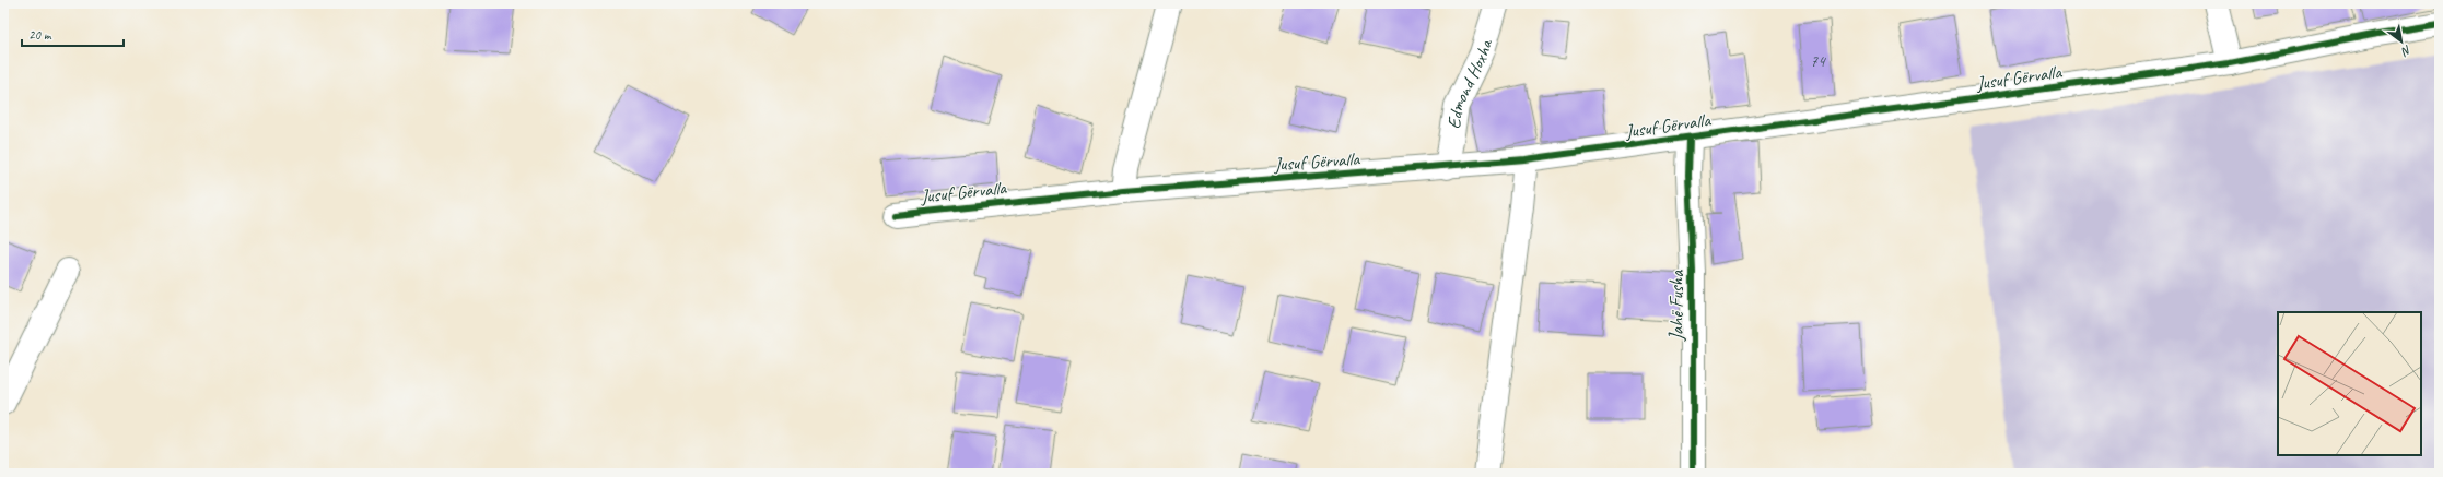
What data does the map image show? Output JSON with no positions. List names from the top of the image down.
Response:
{
  "streets": {
    "street": ["Jusuf Gërvalla", "Edmond Hoxha", "Jahë Fusha"]
  },
  "crossings": [
    ["Jusuf Gërvalla", "Edmond Hoxha"],
    ["Jusuf Gërvalla", "Jahë Fusha"]
  ],
  "house_numbers": ["74"],
  "scale_bar": "20 m",
  "north": "bottom right"
}
